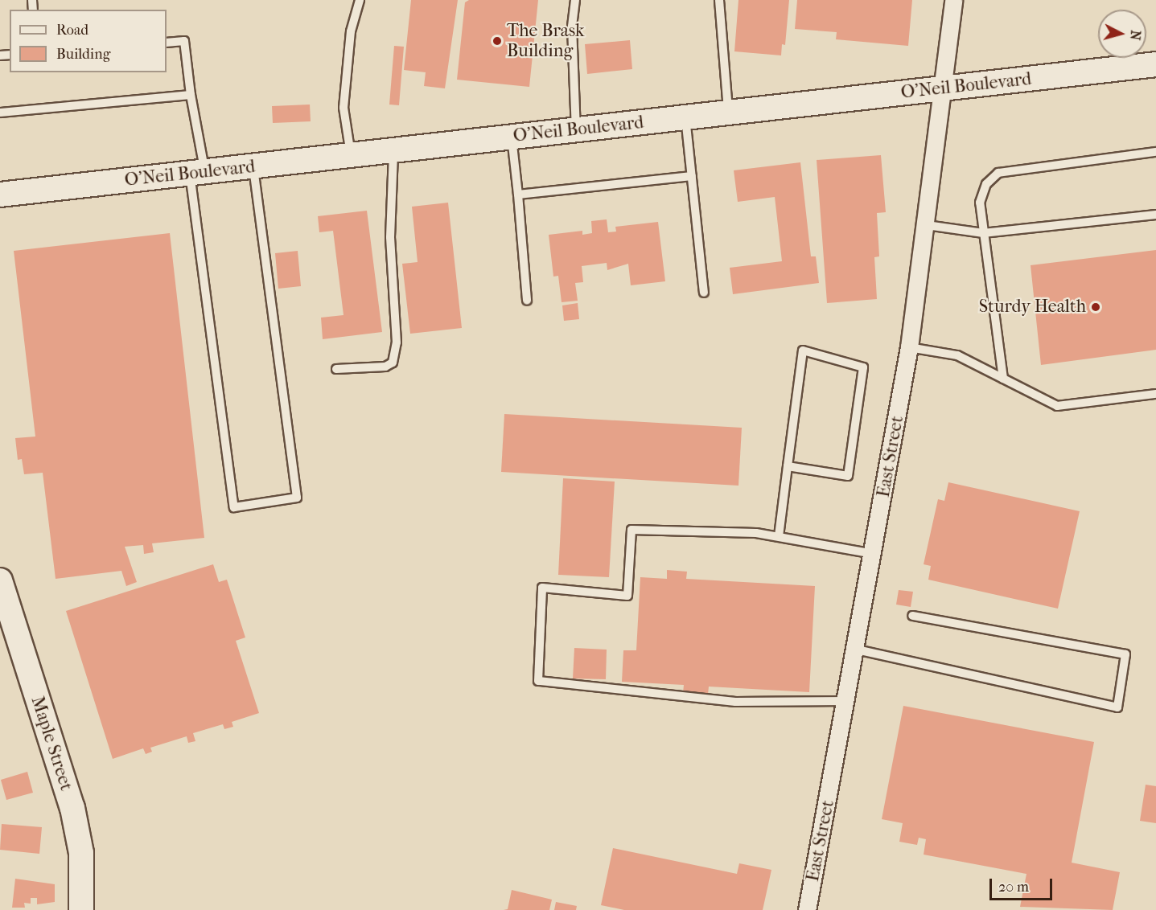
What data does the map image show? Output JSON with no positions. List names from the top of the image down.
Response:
{
  "streets": {
    "main road": ["O'Neil Boulevard", "Maple Street"],
    "street": ["East Street"]
  },
  "crossings": [
    ["O'Neil Boulevard", "East Street"]
  ],
  "places": ["The Brask Building", "Sturdy Health"],
  "legend": ["Road", "Building"],
  "scale_bar": "20 m",
  "north": "right"
}
